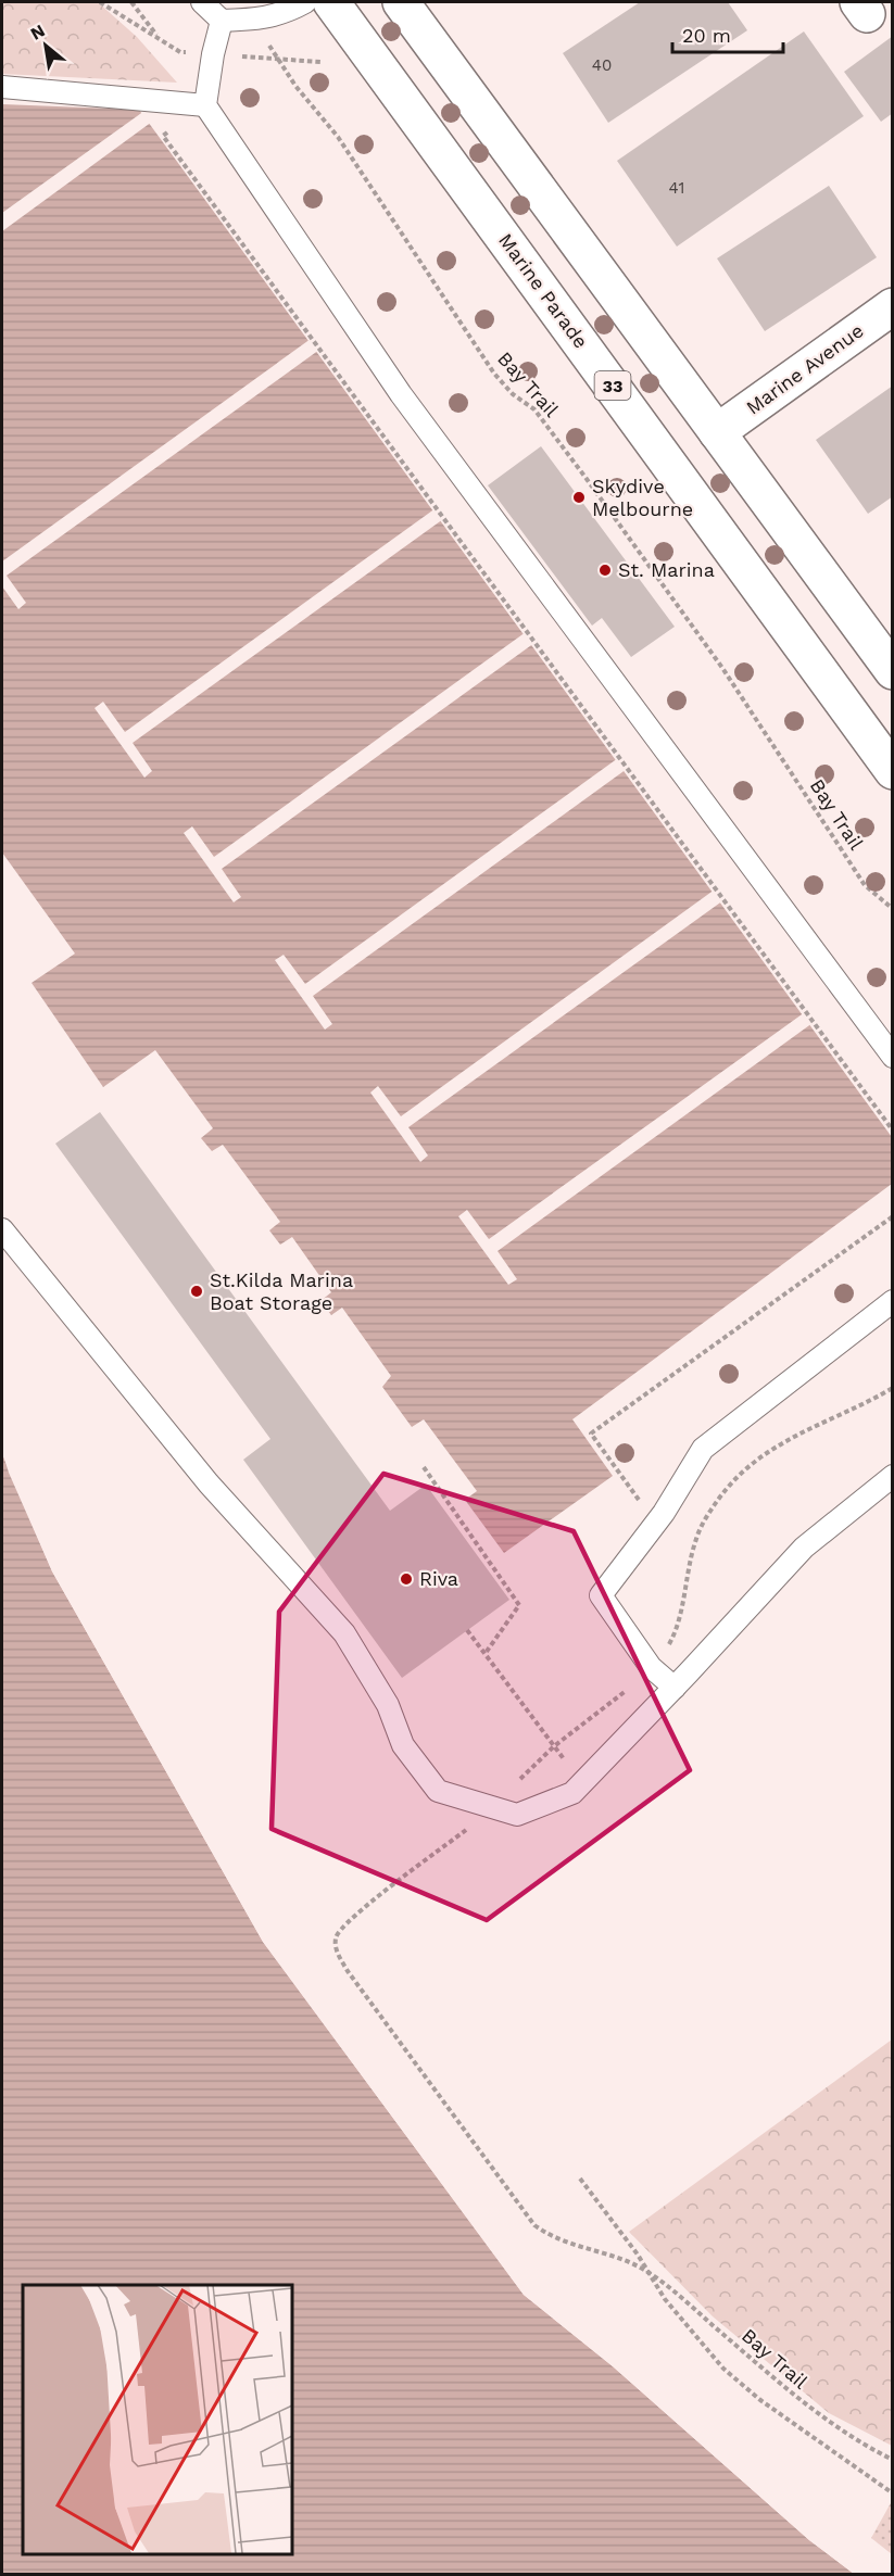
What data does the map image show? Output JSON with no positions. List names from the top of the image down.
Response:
{
  "streets": {
    "main road": ["Marine Parade", "Marine Avenue", "33"],
    "path": ["Bay Trail"]
  },
  "places": [
    "Skydive Melbourne",
    "St. Marina",
    "St.Kilda Marina Boat Storage",
    "Riva"
  ],
  "house_numbers": ["40", "41"],
  "scale_bar": "20 m",
  "north": "top left"
}
